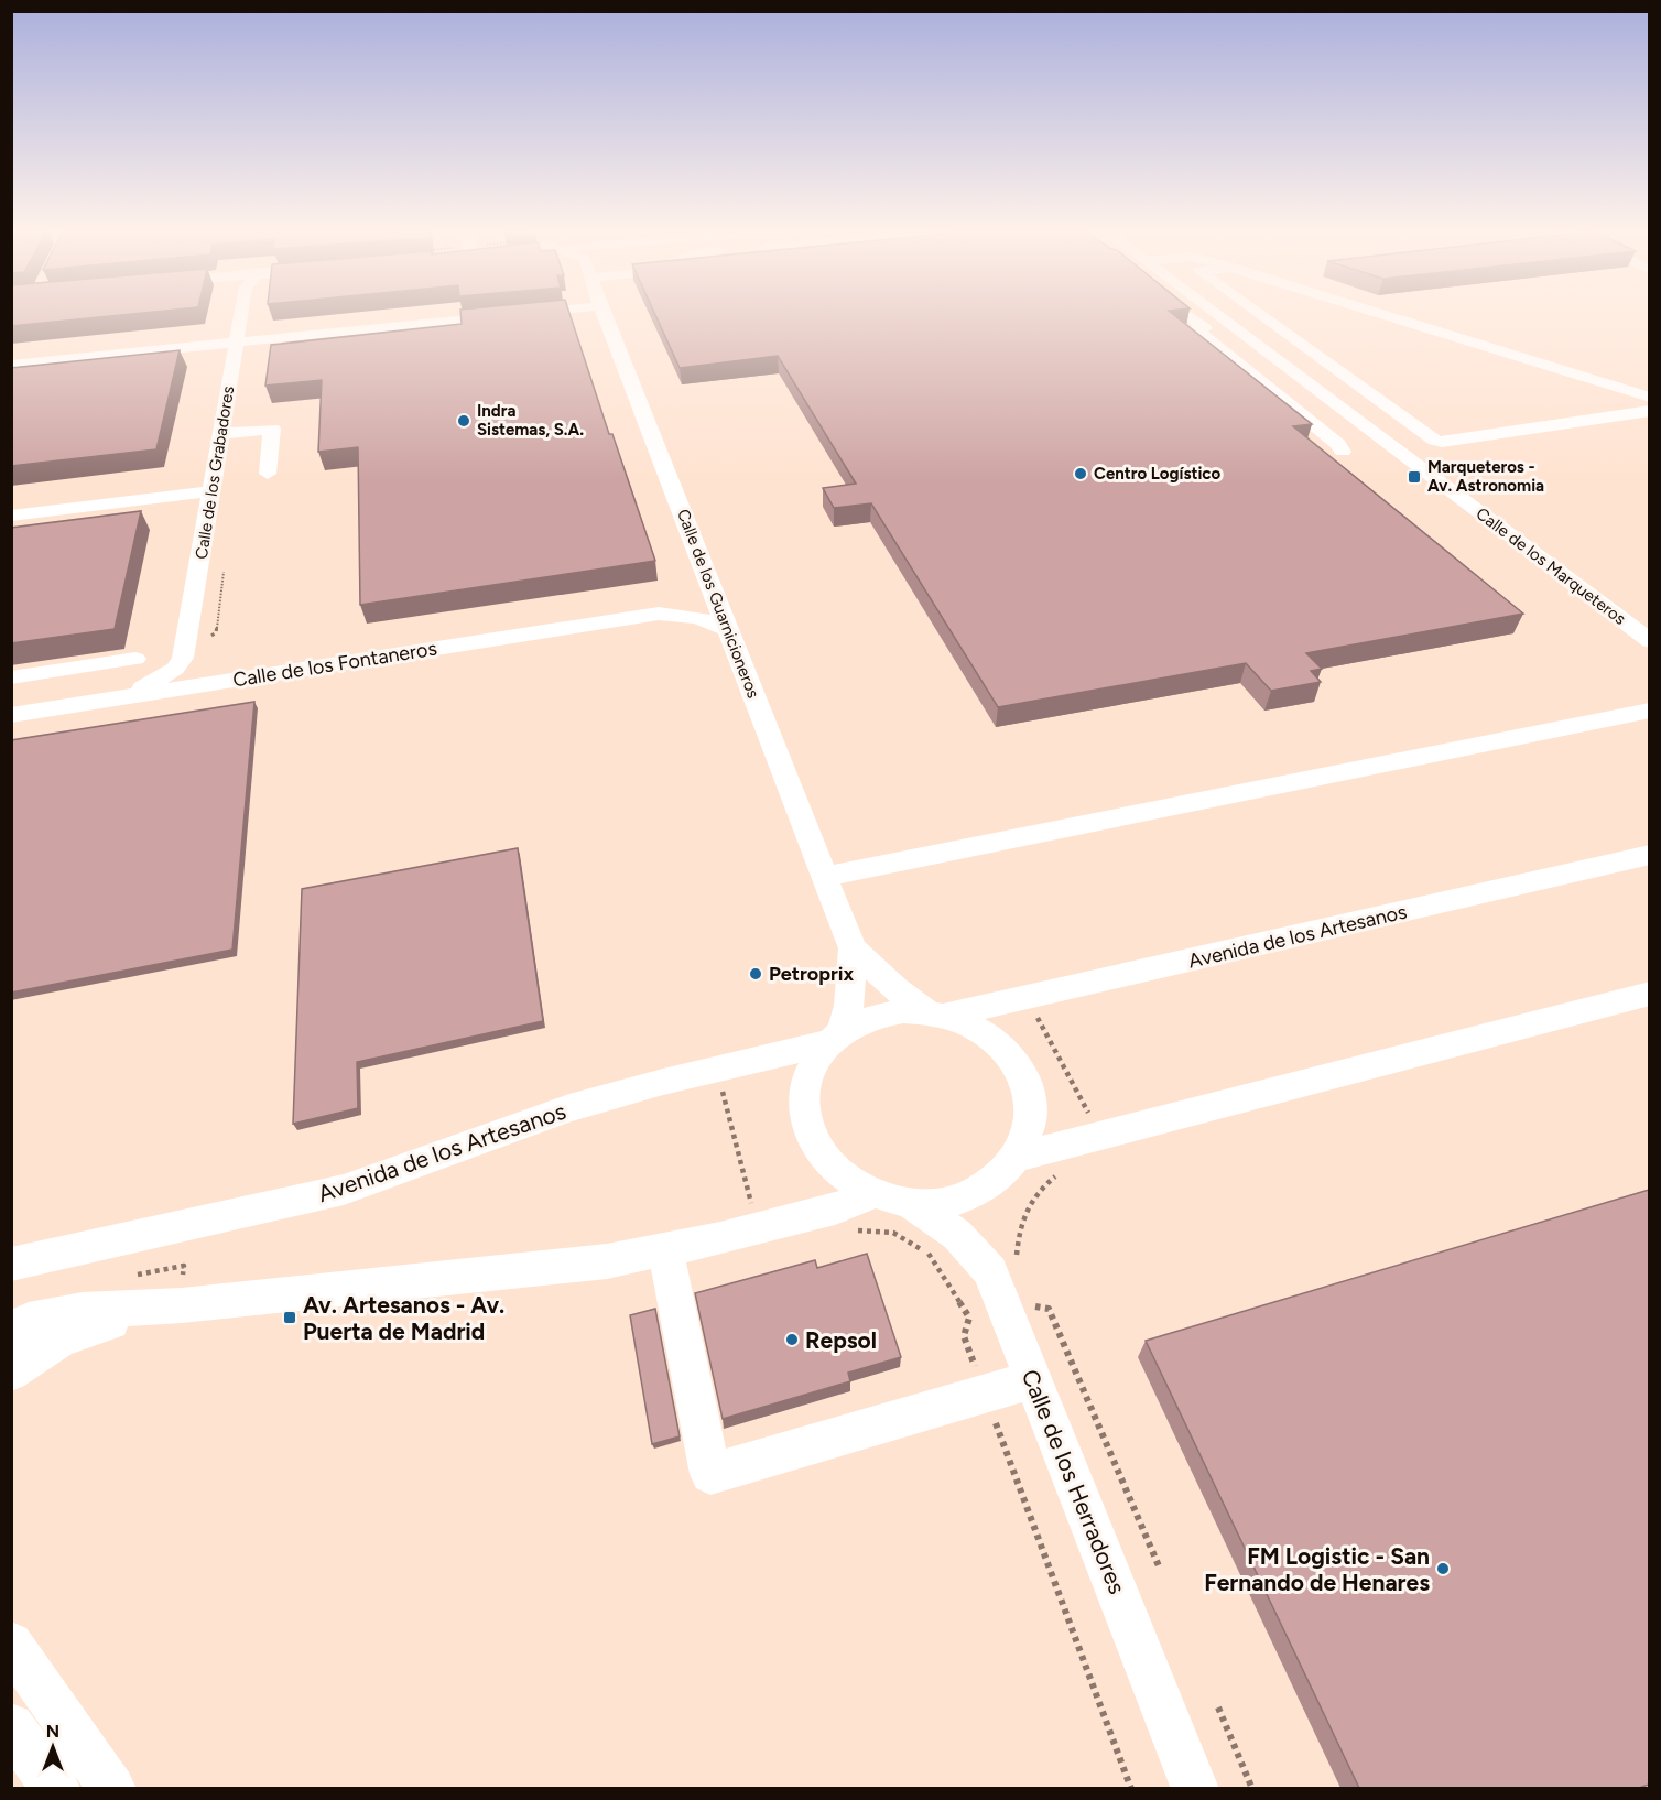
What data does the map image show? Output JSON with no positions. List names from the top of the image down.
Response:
{
  "streets": {
    "street": [
      "Calle de los Grabadores",
      "Calle de los Marqueteros",
      "Calle de los Guarnicioneros",
      "Calle de los Fontaneros",
      "Avenida de los Artesanos",
      "Calle de los Herradores"
    ]
  },
  "crossings": [
    ["Calle de los Guarnicioneros", "Calle de los Fontaneros"],
    ["Calle de los Guarnicioneros", "Avenida de los Artesanos"],
    ["Calle de los Guarnicioneros", "Calle de los Herradores"],
    ["Avenida de los Artesanos", "Calle de los Herradores"]
  ],
  "places": {
    "other": [
      "Indra Sistemas, S.A.",
      "Centro Logístico",
      "Petroprix",
      "Repsol",
      "FM Logistic - San Fernando de Henares"
    ],
    "transit": ["Marqueteros - Av. Astronomia", "Av. Artesanos - Av. Puerta de Madrid"]
  },
  "north": "top"
}
